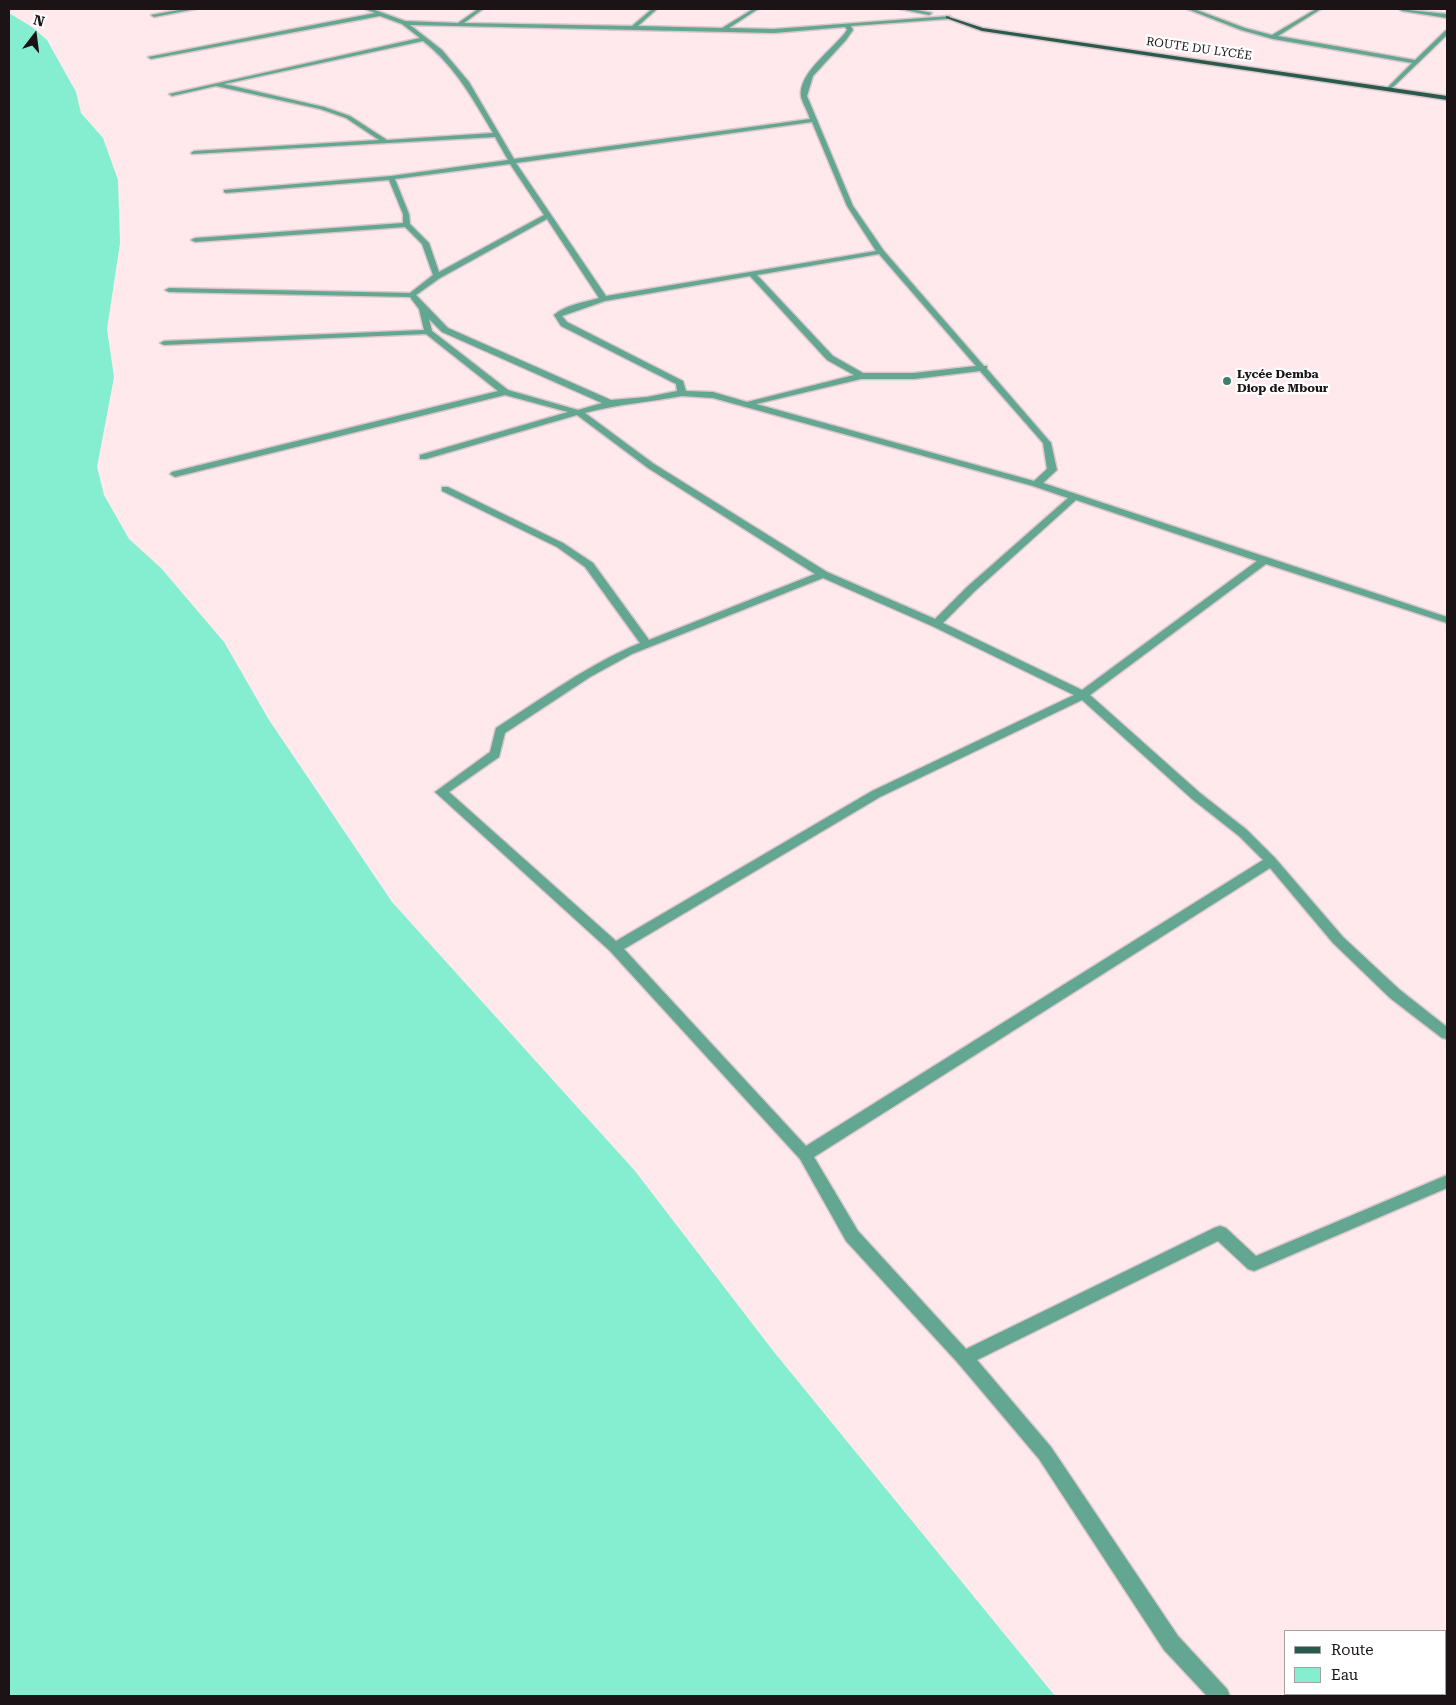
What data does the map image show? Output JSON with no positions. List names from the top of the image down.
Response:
{
  "streets": {
    "main road": ["ROUTE DU LYCÉE"]
  },
  "places": ["Lycée Demba Diop de Mbour"],
  "legend": ["Route", "Eau"],
  "north": "top"
}
